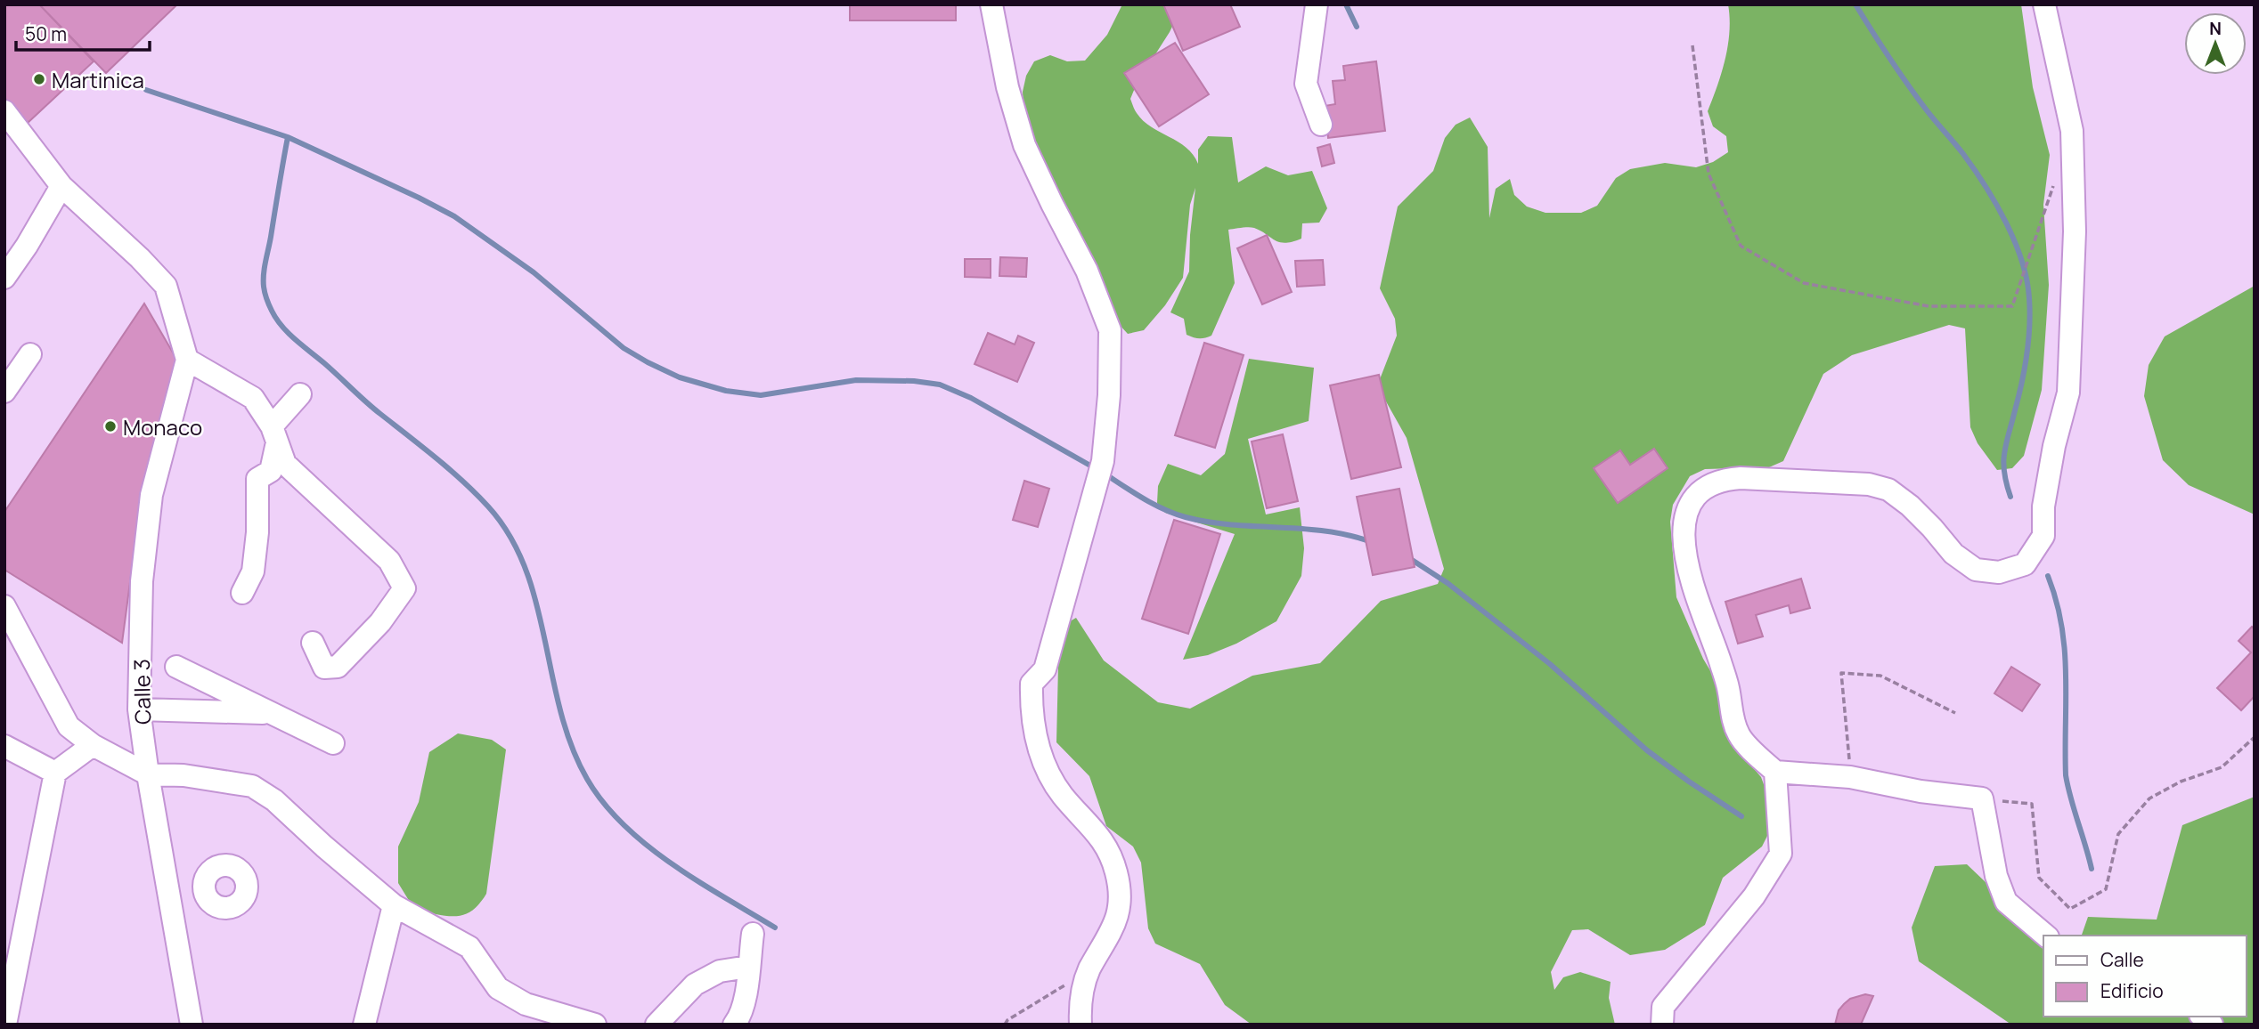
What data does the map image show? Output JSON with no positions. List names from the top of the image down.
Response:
{
  "streets": {
    "street": ["Calle 3"]
  },
  "places": ["Martinica", "Monaco"],
  "legend": ["Calle", "Edificio"],
  "scale_bar": "50 m",
  "north": "top"
}
